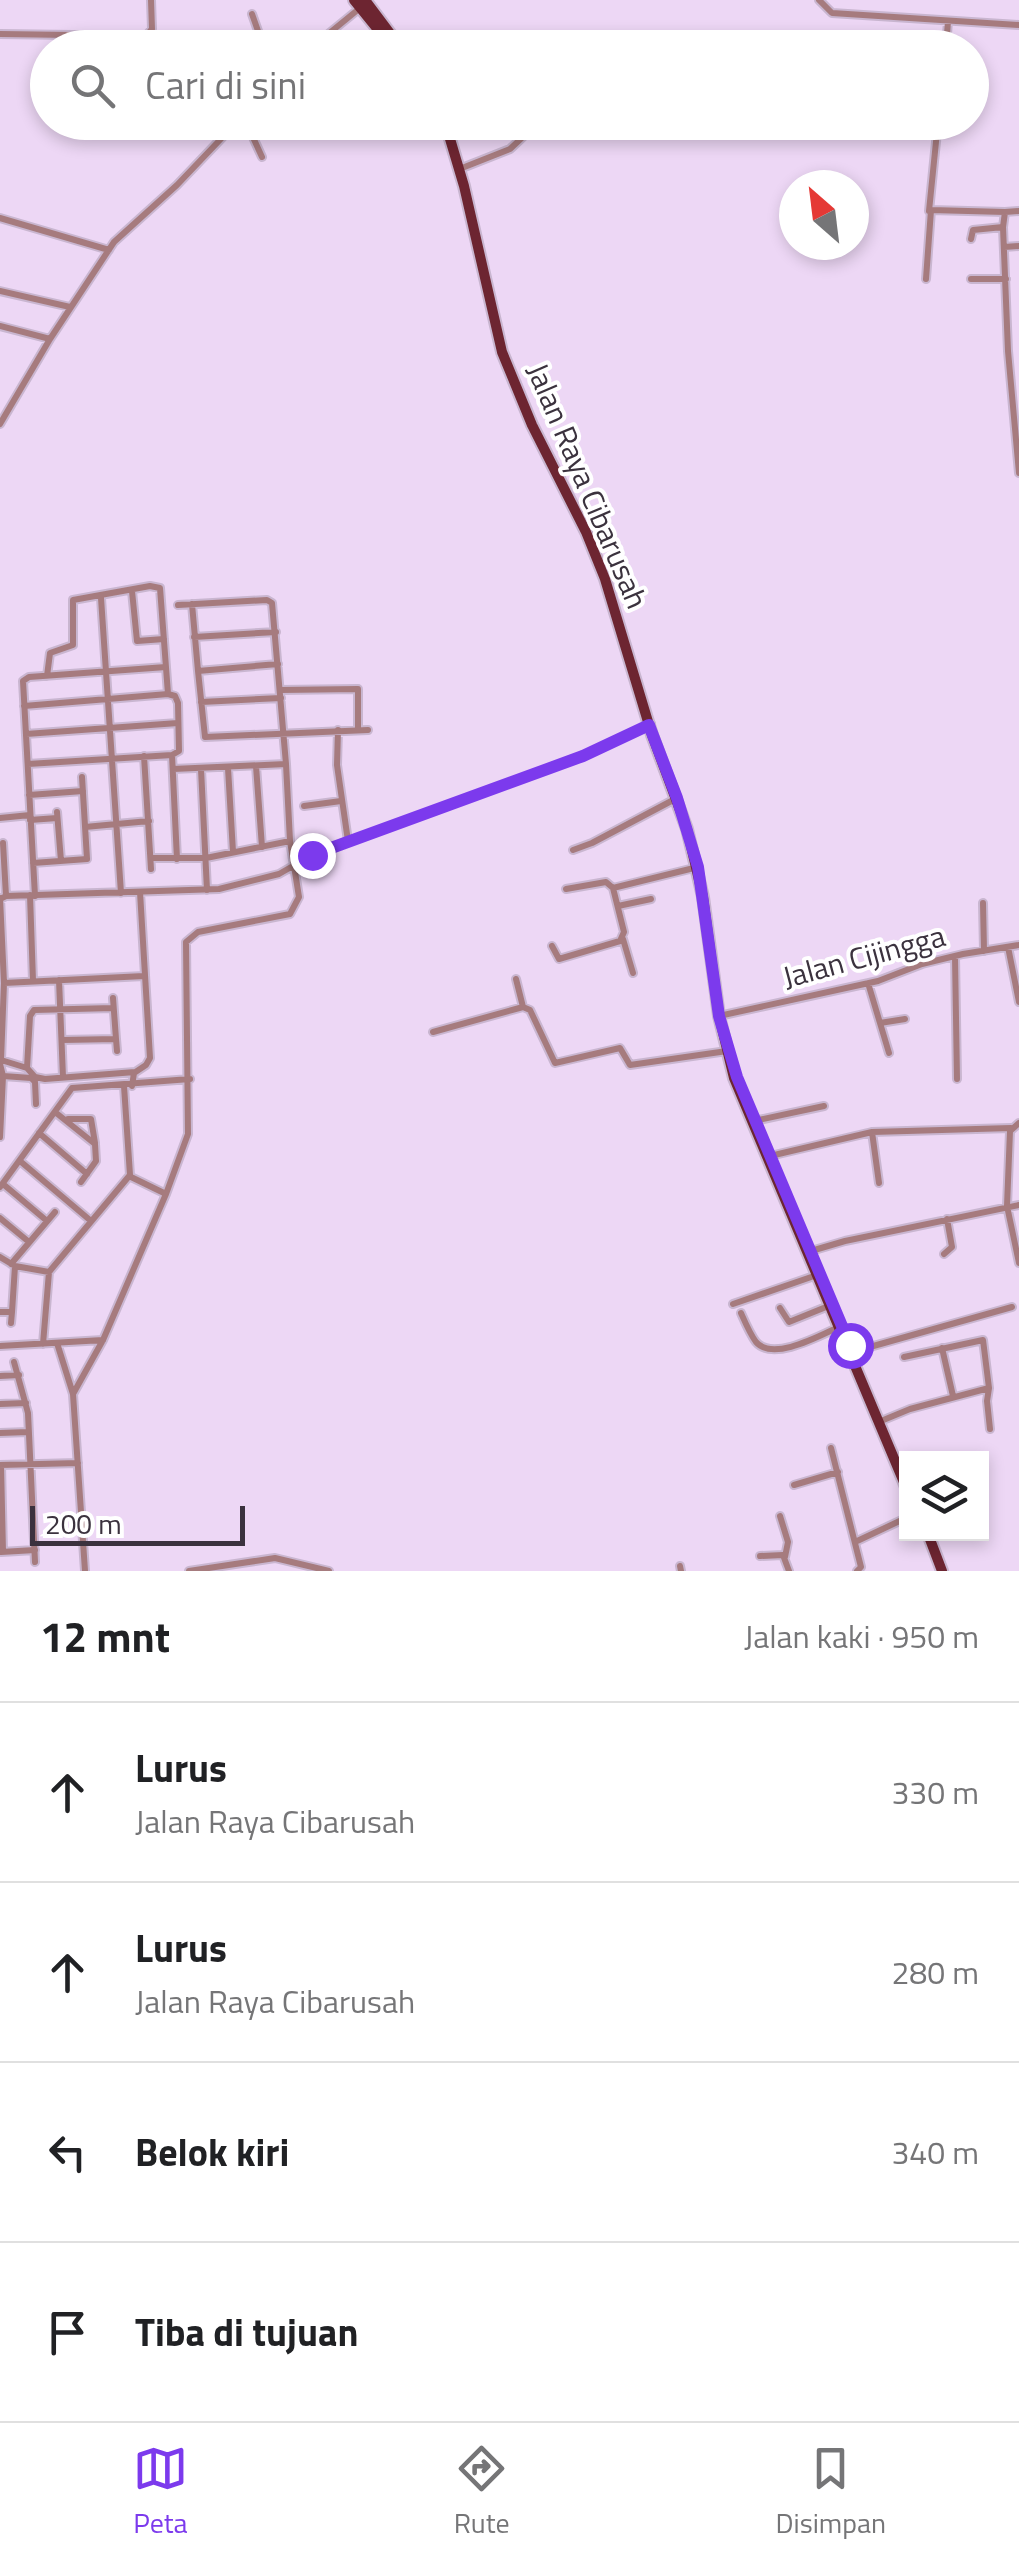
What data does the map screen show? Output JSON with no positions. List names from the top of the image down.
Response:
{
  "streets": {
    "main road": ["Jalan Raya Cibarusah"],
    "street": ["Jalan Cijingga"]
  },
  "crossings": [
    ["Jalan Raya Cibarusah", "Jalan Cijingga"]
  ],
  "scale_bar": "200 m",
  "north": "top left",
  "page": {
    "search": "Cari di sini",
    "scale": "200 m",
    "heading": ["12 mnt", "Jalan kaki · 950 m"],
    "list": [
      ["Lurus", "Jalan Raya Cibarusah", "330 m"],
      ["Lurus", "Jalan Raya Cibarusah", "280 m"],
      ["Belok kiri", "340 m"],
      "Tiba di tujuan"
    ],
    "nav": ["Peta", "Rute", "Disimpan"]
  }
}
